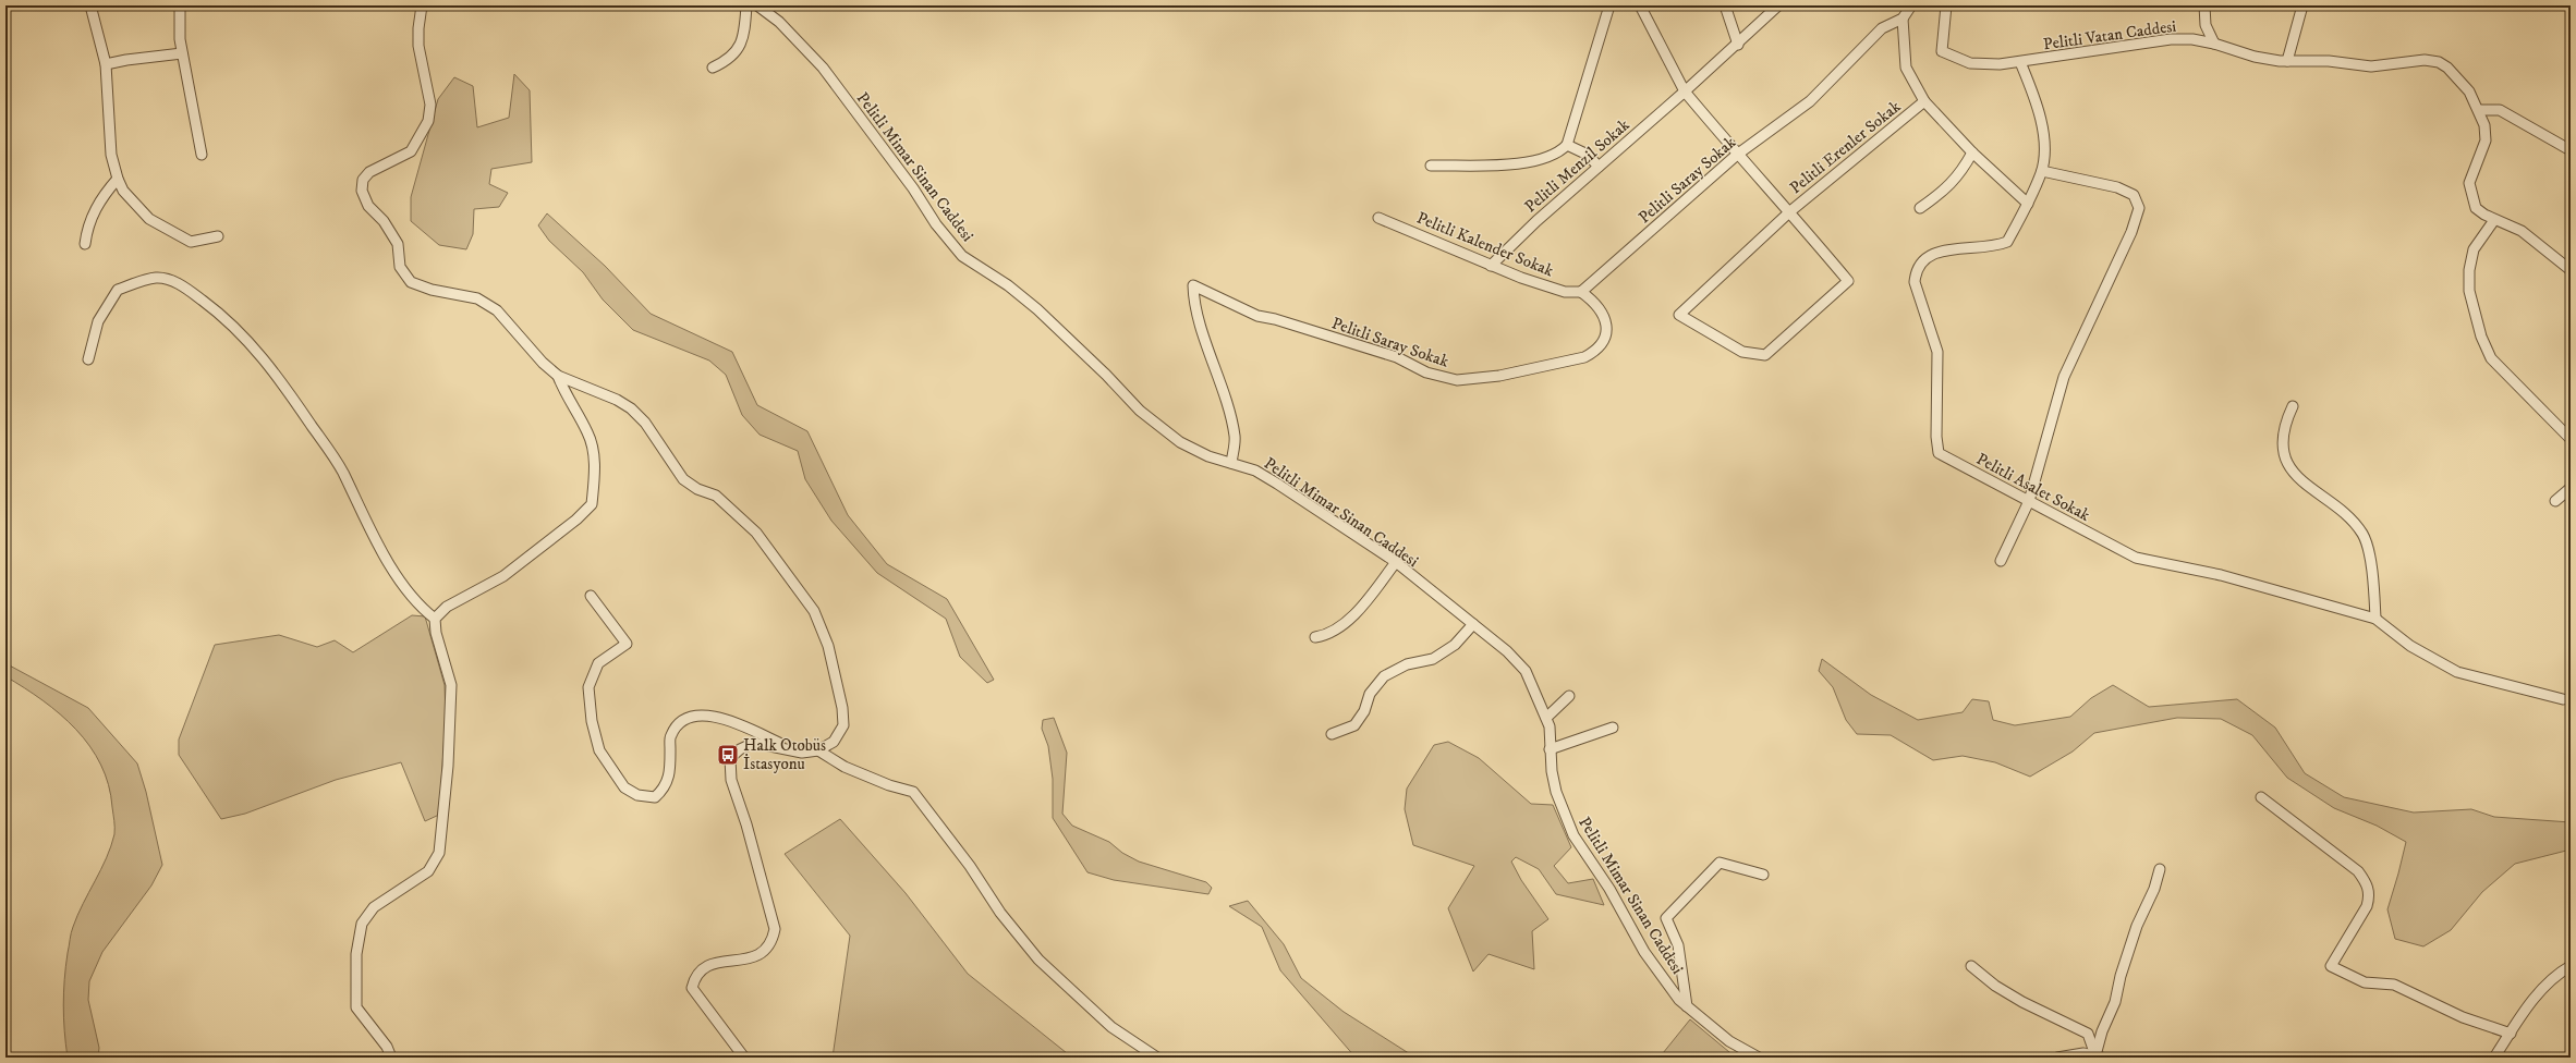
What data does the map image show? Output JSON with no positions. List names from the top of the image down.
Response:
{
  "streets": {
    "street": [
      "Pelitli Vatan Caddesi",
      "Pelitli Erenler Sokak",
      "Pelitli Menzil Sokak",
      "Pelitli Mimar Sinan Caddesi",
      "Pelitli Saray Sokak",
      "Pelitli Kalender Sokak",
      "Pelitli Asalet Sokak"
    ]
  },
  "crossings": [
    ["Pelitli Vatan Caddesi", "Pelitli Asalet Sokak"],
    ["Pelitli Erenler Sokak", "Pelitli Asalet Sokak"],
    ["Pelitli Menzil Sokak", "Pelitli Kalender Sokak"],
    ["Pelitli Mimar Sinan Caddesi", "Pelitli Saray Sokak"],
    ["Pelitli Saray Sokak", "Pelitli Kalender Sokak"]
  ],
  "places": {
    "bus stop": ["Halk Otobüs İstasyonu"]
  }
}
